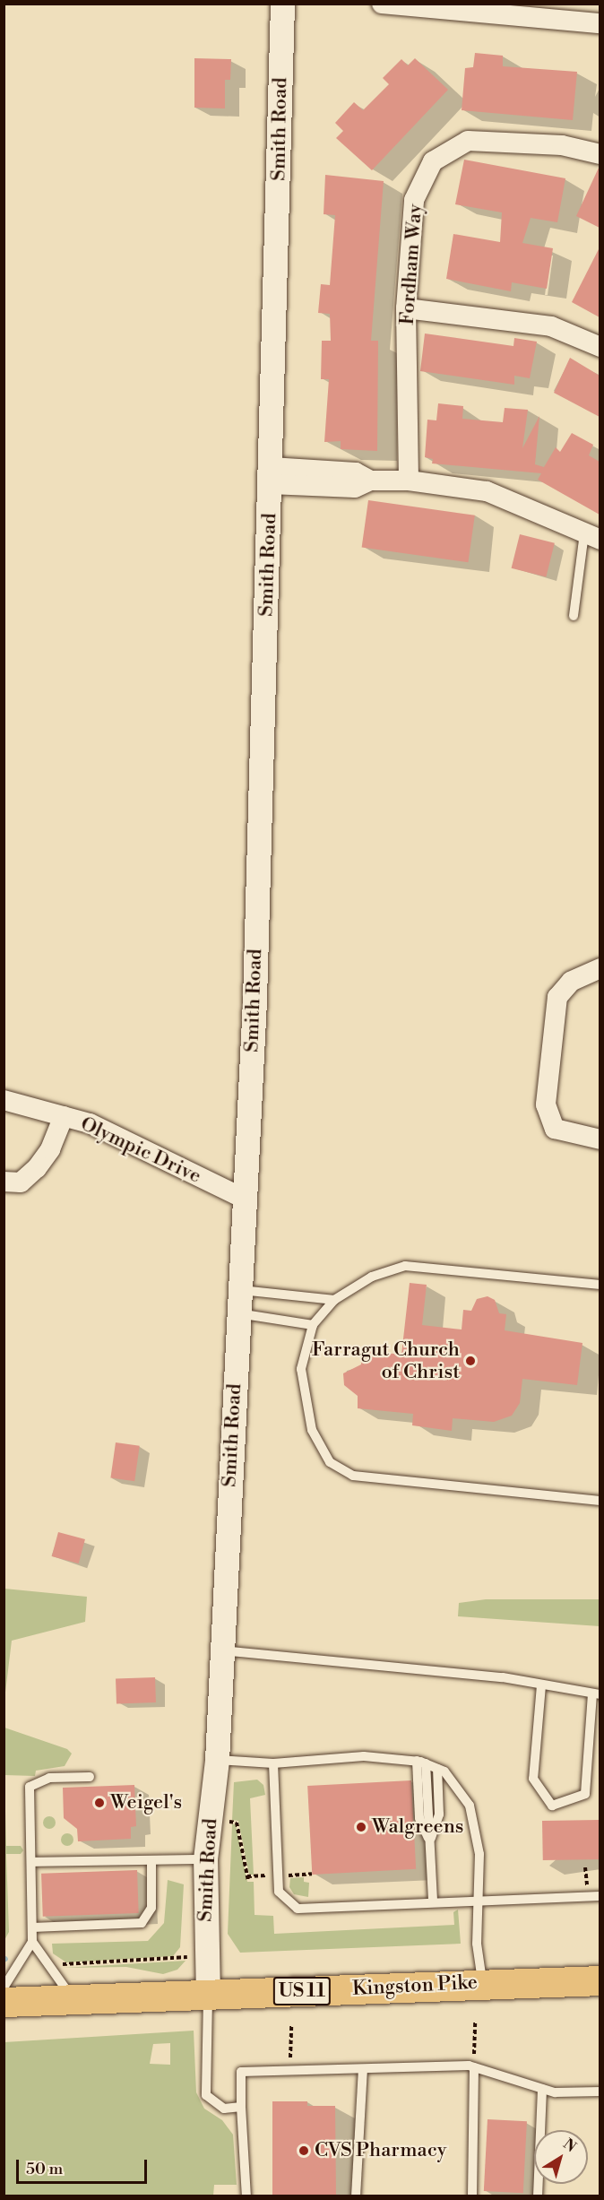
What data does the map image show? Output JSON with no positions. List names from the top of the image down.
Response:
{
  "streets": {
    "main road": ["Kingston Pike", "US 11"],
    "street": ["Smith Road", "Fordham Way", "Olympic Drive"]
  },
  "crossings": [
    ["Smith Road", "Olympic Drive"],
    ["Smith Road", "Kingston Pike"]
  ],
  "places": [
    "Farragut Church of Christ",
    "Weigel's",
    "Walgreens",
    "CVS Pharmacy"
  ],
  "scale_bar": "50 m",
  "north": "top right"
}
